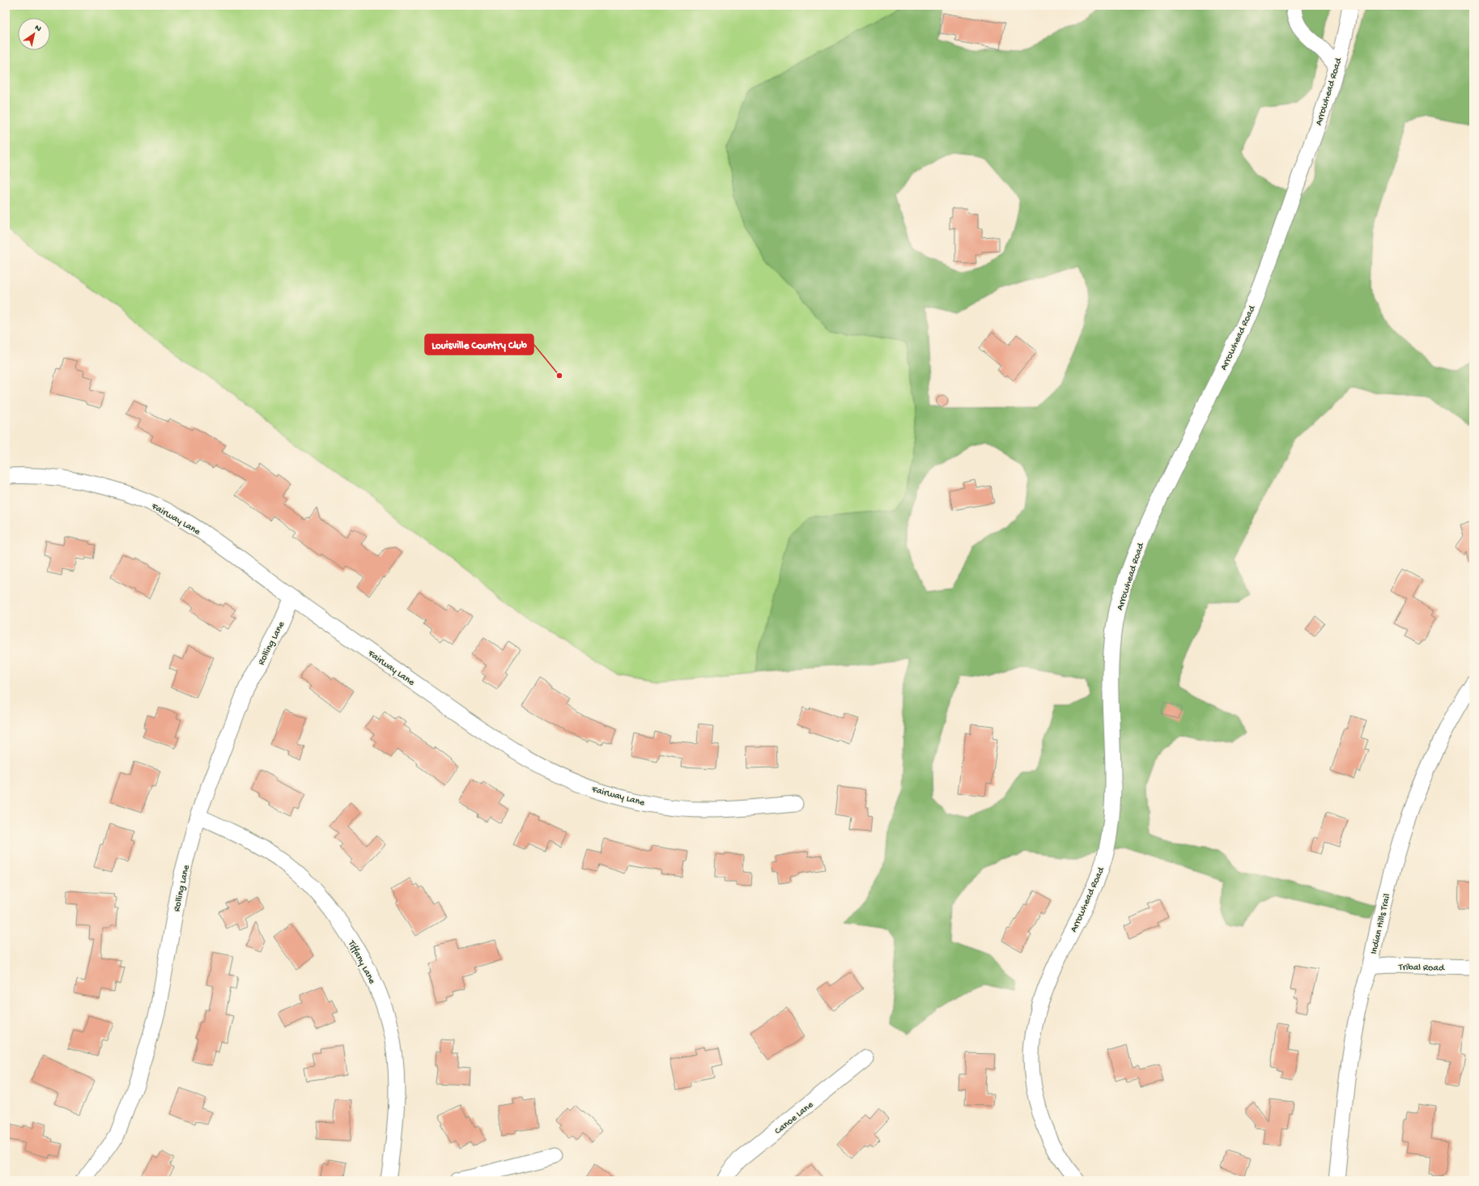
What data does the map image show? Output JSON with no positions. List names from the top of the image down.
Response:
{
  "streets": {
    "street": [
      "Arrowhead Road",
      "Fairway Lane",
      "Rolling Lane",
      "Indian Hills Trail",
      "Tiffany Lane",
      "Tribal Road",
      "Canoe Lane"
    ]
  },
  "crossings": [
    ["Fairway Lane", "Rolling Lane"],
    ["Rolling Lane", "Tiffany Lane"],
    ["Indian Hills Trail", "Tribal Road"]
  ],
  "places": ["Louisville Country Club"],
  "north": "top right"
}
